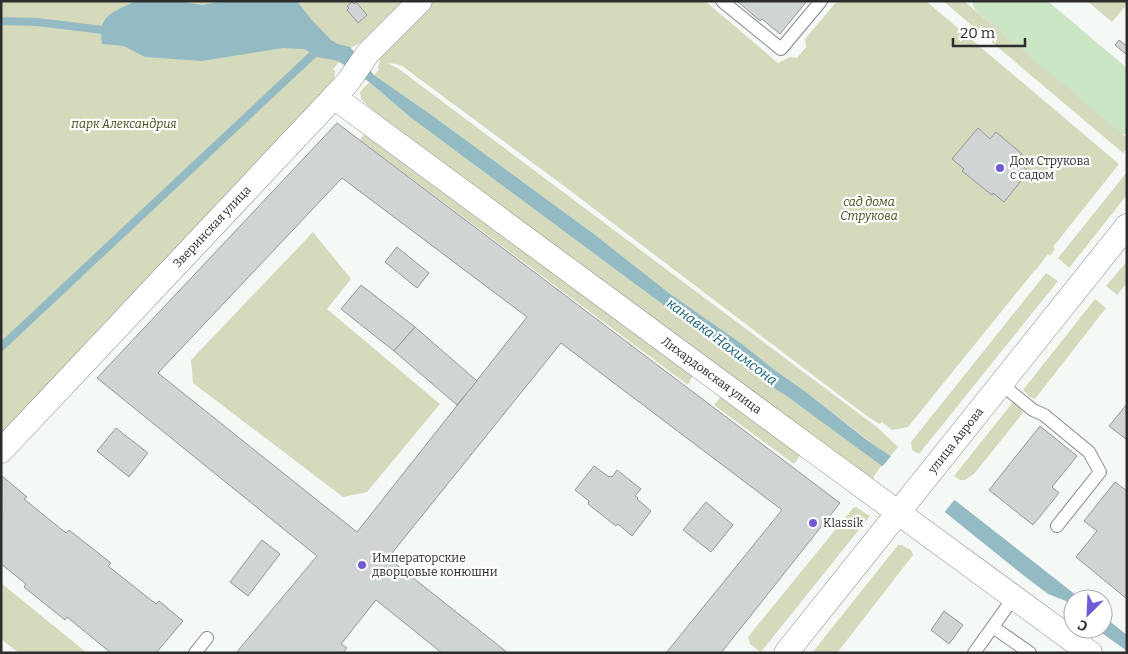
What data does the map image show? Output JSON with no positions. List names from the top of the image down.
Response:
{
  "streets": {
    "street": ["Зверинская улица", "Лихардовская улица", "улица Аврова"]
  },
  "crossings": [
    ["Зверинская улица", "Лихардовская улица"],
    ["Лихардовская улица", "улица Аврова"]
  ],
  "water": ["канавка Нахимсона"],
  "parks": ["парк Александрия", "сад дома Струкова"],
  "places": ["Дом Струкова с садом", "Klassik", "Императорские дворцовые конюшни"],
  "scale_bar": "20 m",
  "north": "bottom left"
}
